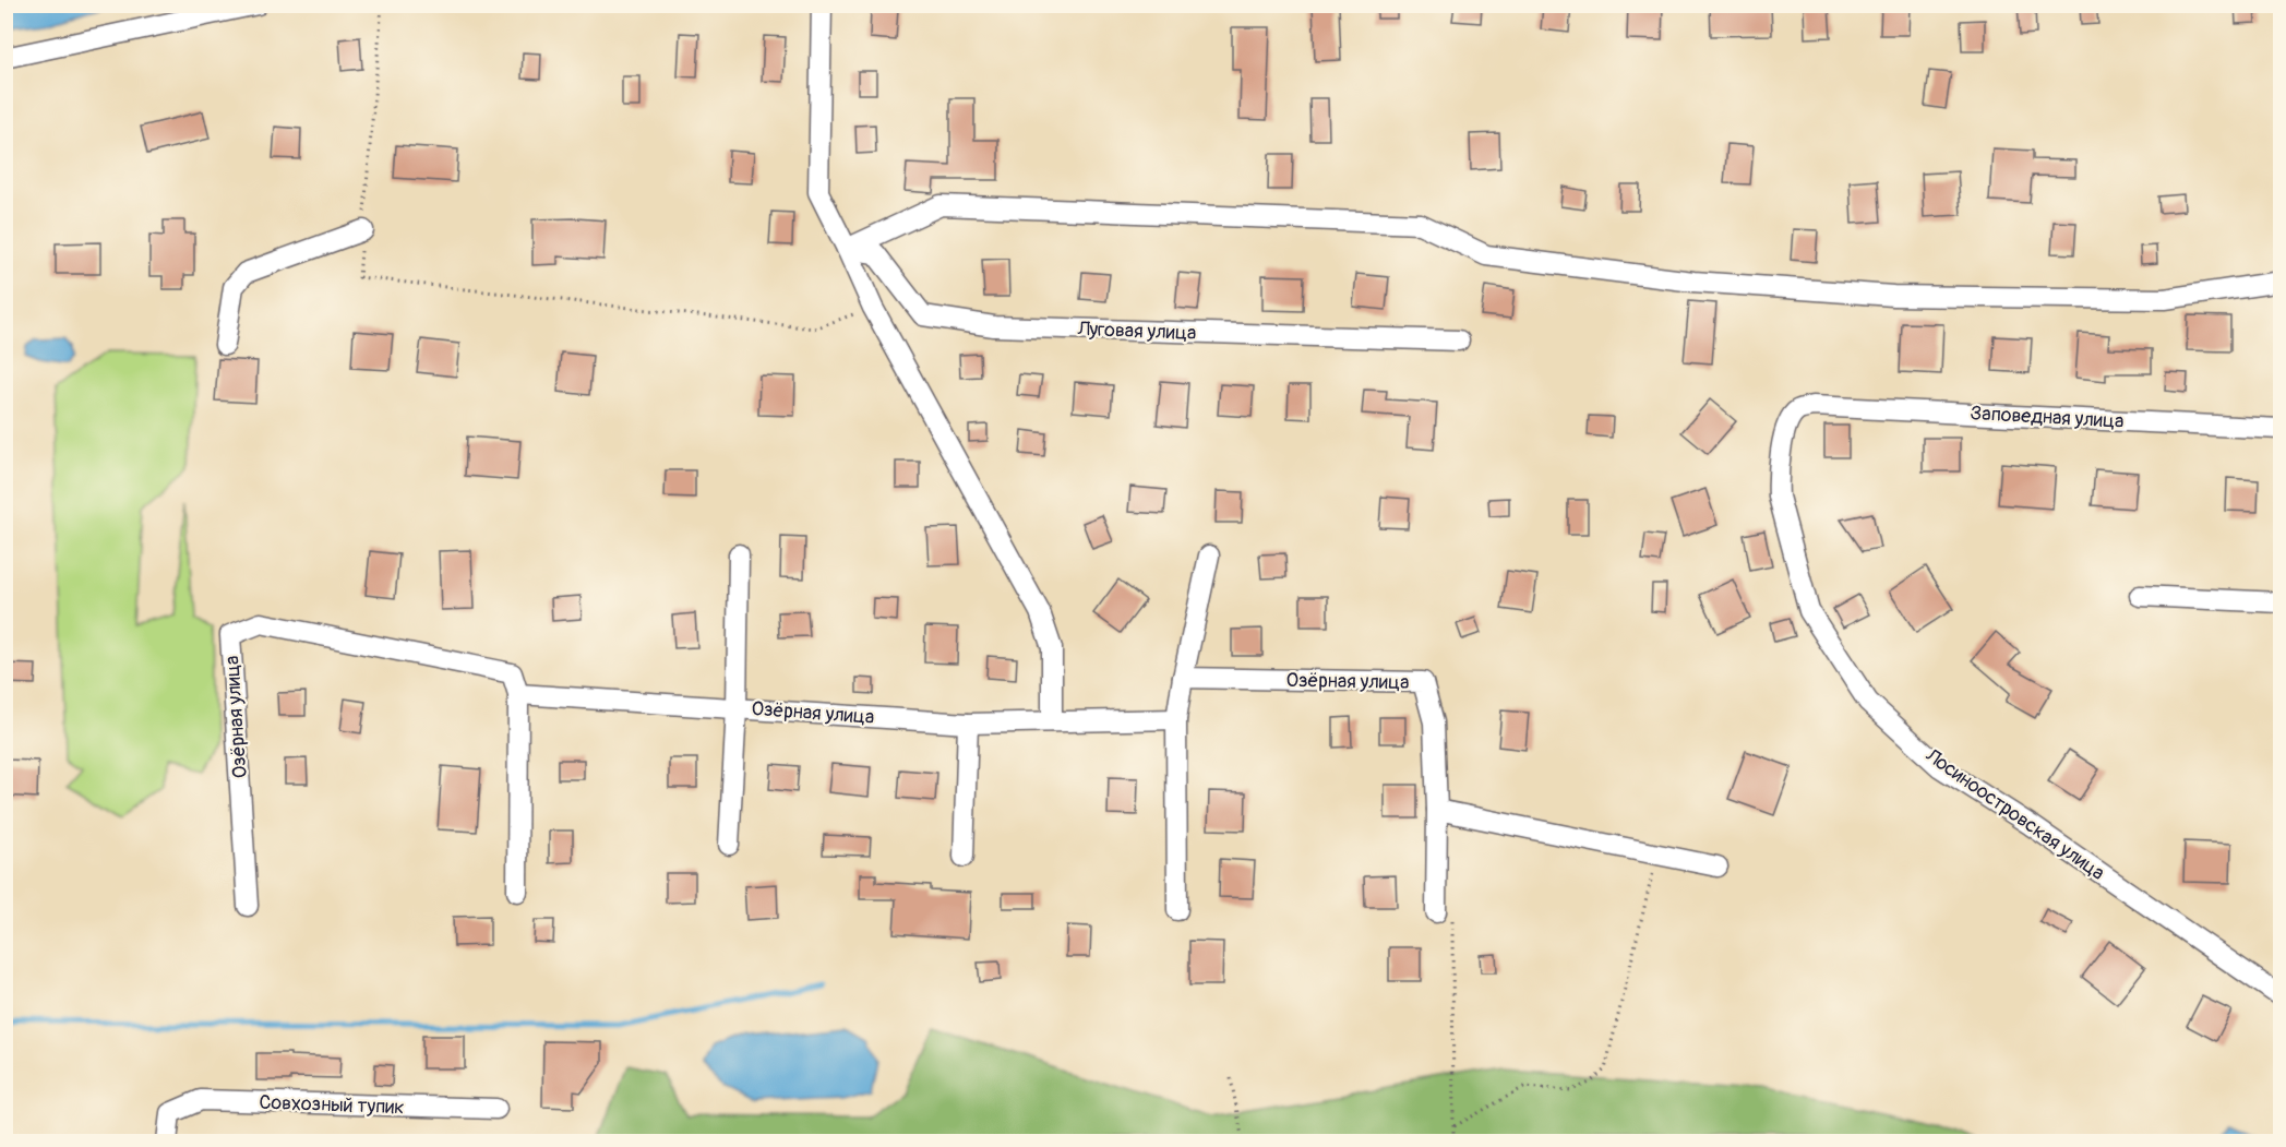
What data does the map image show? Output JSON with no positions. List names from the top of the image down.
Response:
{
  "streets": {
    "street": [
      "Луговая улица",
      "Заповедная улица",
      "Озёрная улица",
      "Лосиноостровская улица",
      "Совхозный тупик"
    ]
  },
  "crossings": [
    ["Заповедная улица", "Лосиноостровская улица"]
  ]
}
